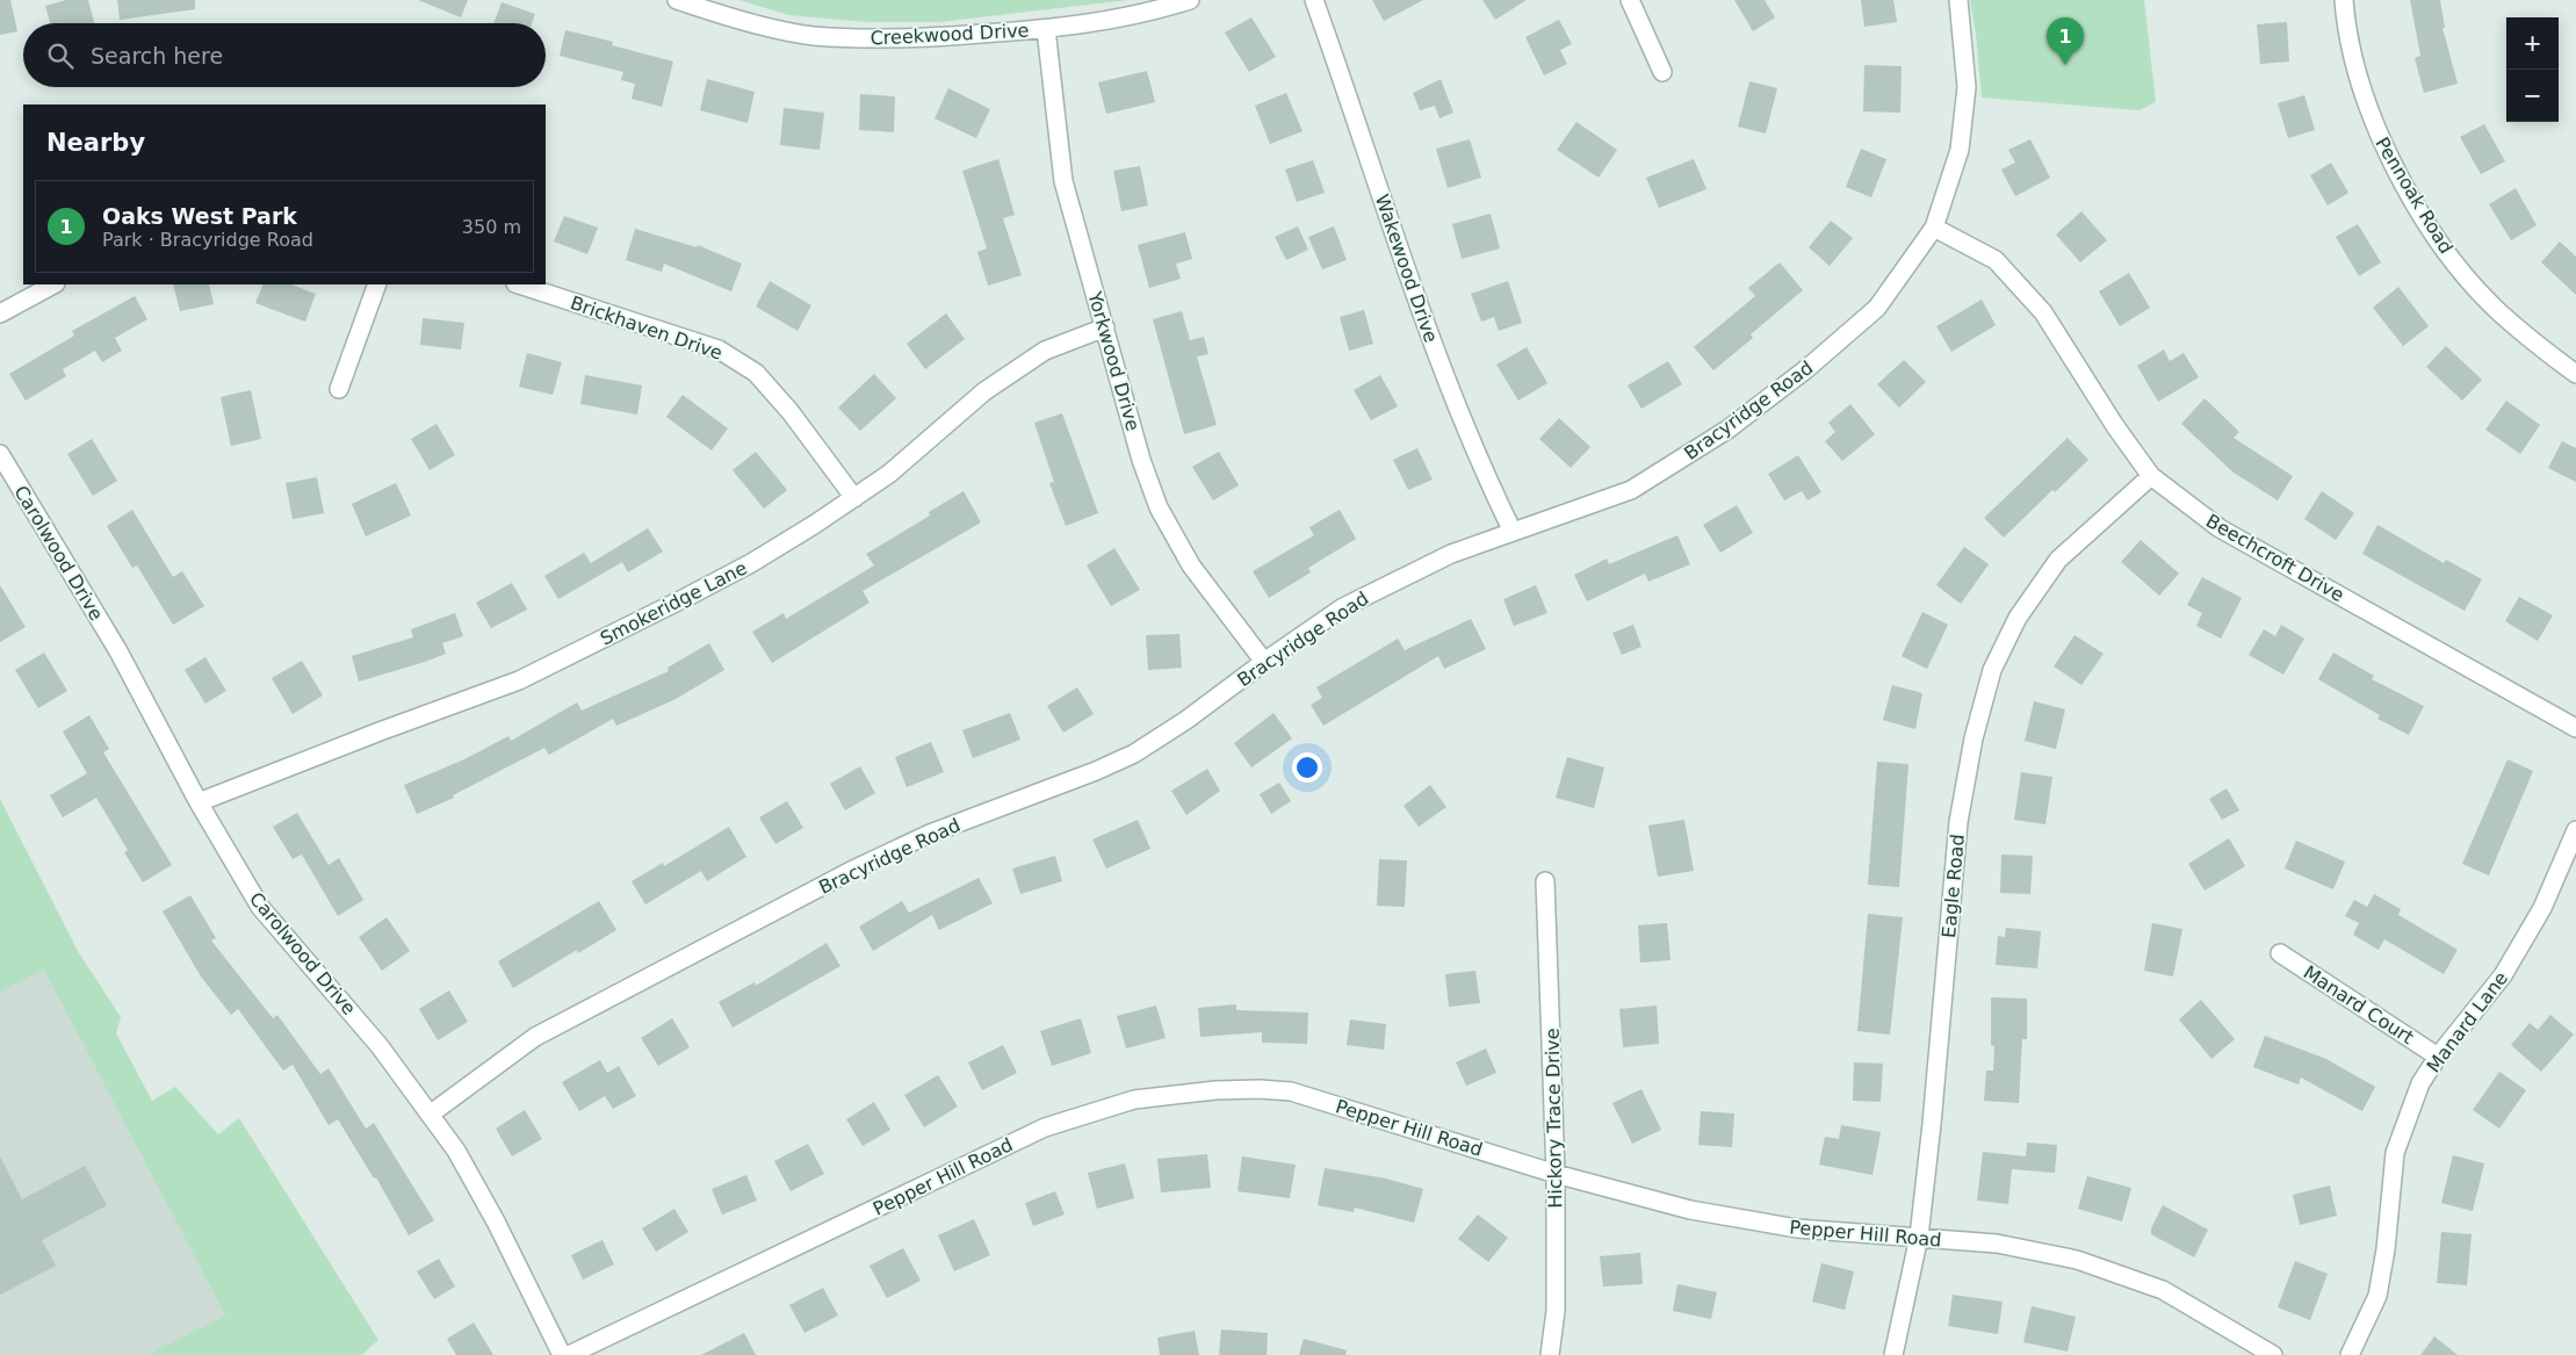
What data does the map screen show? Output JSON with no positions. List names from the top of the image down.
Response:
{
  "streets": {
    "street": [
      "Creekwood Drive",
      "Pennoak Road",
      "Wakewood Drive",
      "Brickhaven Drive",
      "Yorkwood Drive",
      "Bracyridge Road",
      "Carolwood Drive",
      "Beechcroft Drive",
      "Smokeridge Lane",
      "Eagle Road",
      "Manard Court",
      "Manard Lane",
      "Hickory Trace Drive",
      "Pepper Hill Road"
    ]
  },
  "crossings": [
    ["Creekwood Drive", "Yorkwood Drive"],
    ["Wakewood Drive", "Bracyridge Road"],
    ["Brickhaven Drive", "Smokeridge Lane"],
    ["Yorkwood Drive", "Bracyridge Road"],
    ["Yorkwood Drive", "Smokeridge Lane"],
    ["Bracyridge Road", "Carolwood Drive"],
    ["Bracyridge Road", "Beechcroft Drive"],
    ["Carolwood Drive", "Smokeridge Lane"],
    ["Beechcroft Drive", "Eagle Road"],
    ["Eagle Road", "Pepper Hill Road"],
    ["Manard Court", "Manard Lane"],
    ["Hickory Trace Drive", "Pepper Hill Road"]
  ],
  "page": {
    "map_buttons": ["+", "−"],
    "pins": "1",
    "search": "Search here",
    "heading": "Nearby",
    "list": [
      {
        "mark": "1",
        "name": "Oaks West Park",
        "note": "Park · Bracyridge Road",
        "value": "350 m"
      }
    ]
  }
}
